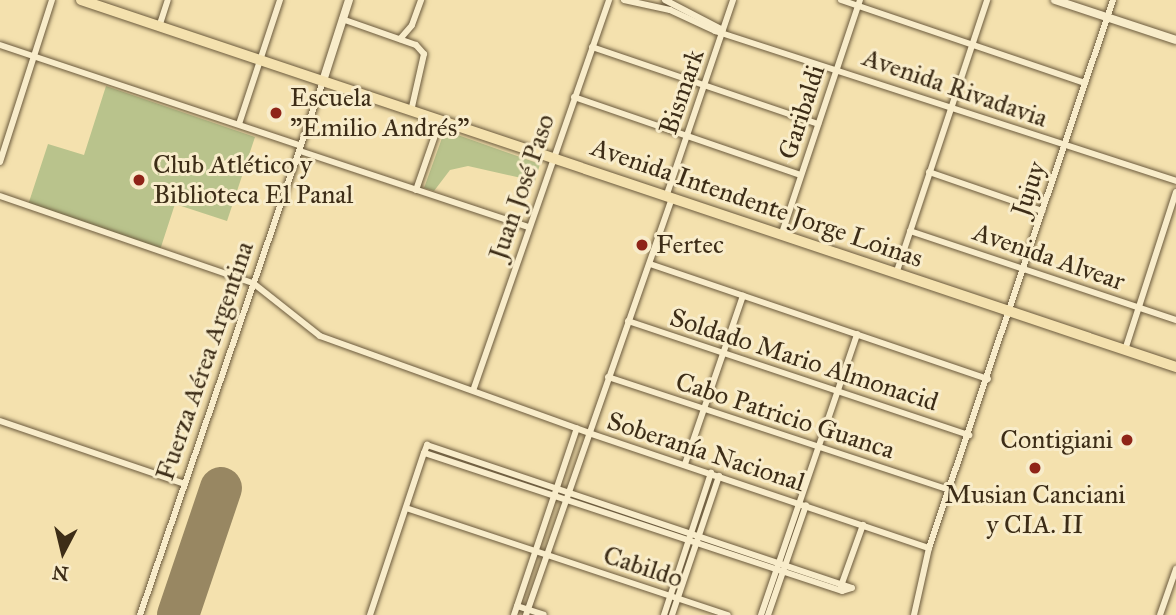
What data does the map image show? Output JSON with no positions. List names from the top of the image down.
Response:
{
  "streets": {
    "main road": ["Avenida Intendente Jorge Loinas"],
    "street": [
      "Avenida Rivadavia",
      "Bismark",
      "Garibaldi",
      "Juan José Paso",
      "Jujuy",
      "Avenida Alvear",
      "Soldado Mario Almonacid",
      "Fuerza Aérea Argentina",
      "Cabo Patricio Guanca",
      "Soberanía Nacional",
      "Cabildo"
    ]
  },
  "crossings": [
    ["Avenida Rivadavia", "Bismark"],
    ["Avenida Rivadavia", "Garibaldi"],
    ["Avenida Rivadavia", "Jujuy"],
    ["Bismark", "Avenida Intendente Jorge Loinas"],
    ["Bismark", "Soldado Mario Almonacid"],
    ["Bismark", "Cabo Patricio Guanca"],
    ["Bismark", "Soberanía Nacional"],
    ["Bismark", "Cabildo"],
    ["Garibaldi", "Avenida Intendente Jorge Loinas"],
    ["Juan José Paso", "Avenida Intendente Jorge Loinas"],
    ["Juan José Paso", "Soberanía Nacional"],
    ["Jujuy", "Avenida Intendente Jorge Loinas"],
    ["Jujuy", "Avenida Alvear"],
    ["Jujuy", "Soldado Mario Almonacid"],
    ["Jujuy", "Cabo Patricio Guanca"],
    ["Jujuy", "Soberanía Nacional"],
    ["Avenida Intendente Jorge Loinas", "Fuerza Aérea Argentina"],
    ["Fuerza Aérea Argentina", "Soberanía Nacional"]
  ],
  "places": [
    "Escuela \"Emilio Andrés\"",
    "Club Atlético y Biblioteca El Panal",
    "Fertec",
    "Contigiani",
    "Musian Canciani y CIA. II"
  ],
  "north": "bottom"
}
